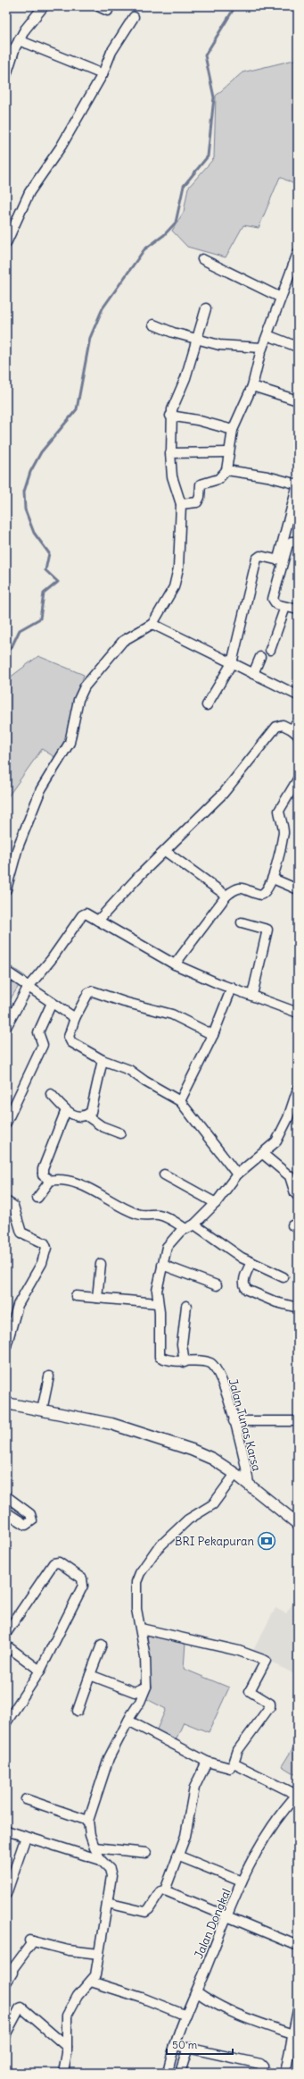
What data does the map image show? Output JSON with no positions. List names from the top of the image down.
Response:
{
  "streets": {
    "street": ["Jalan Tunas Karsa", "Jalan Dongkal"]
  },
  "places": {
    "bank": ["BRI Pekapuran"]
  },
  "scale_bar": "50 m"
}
